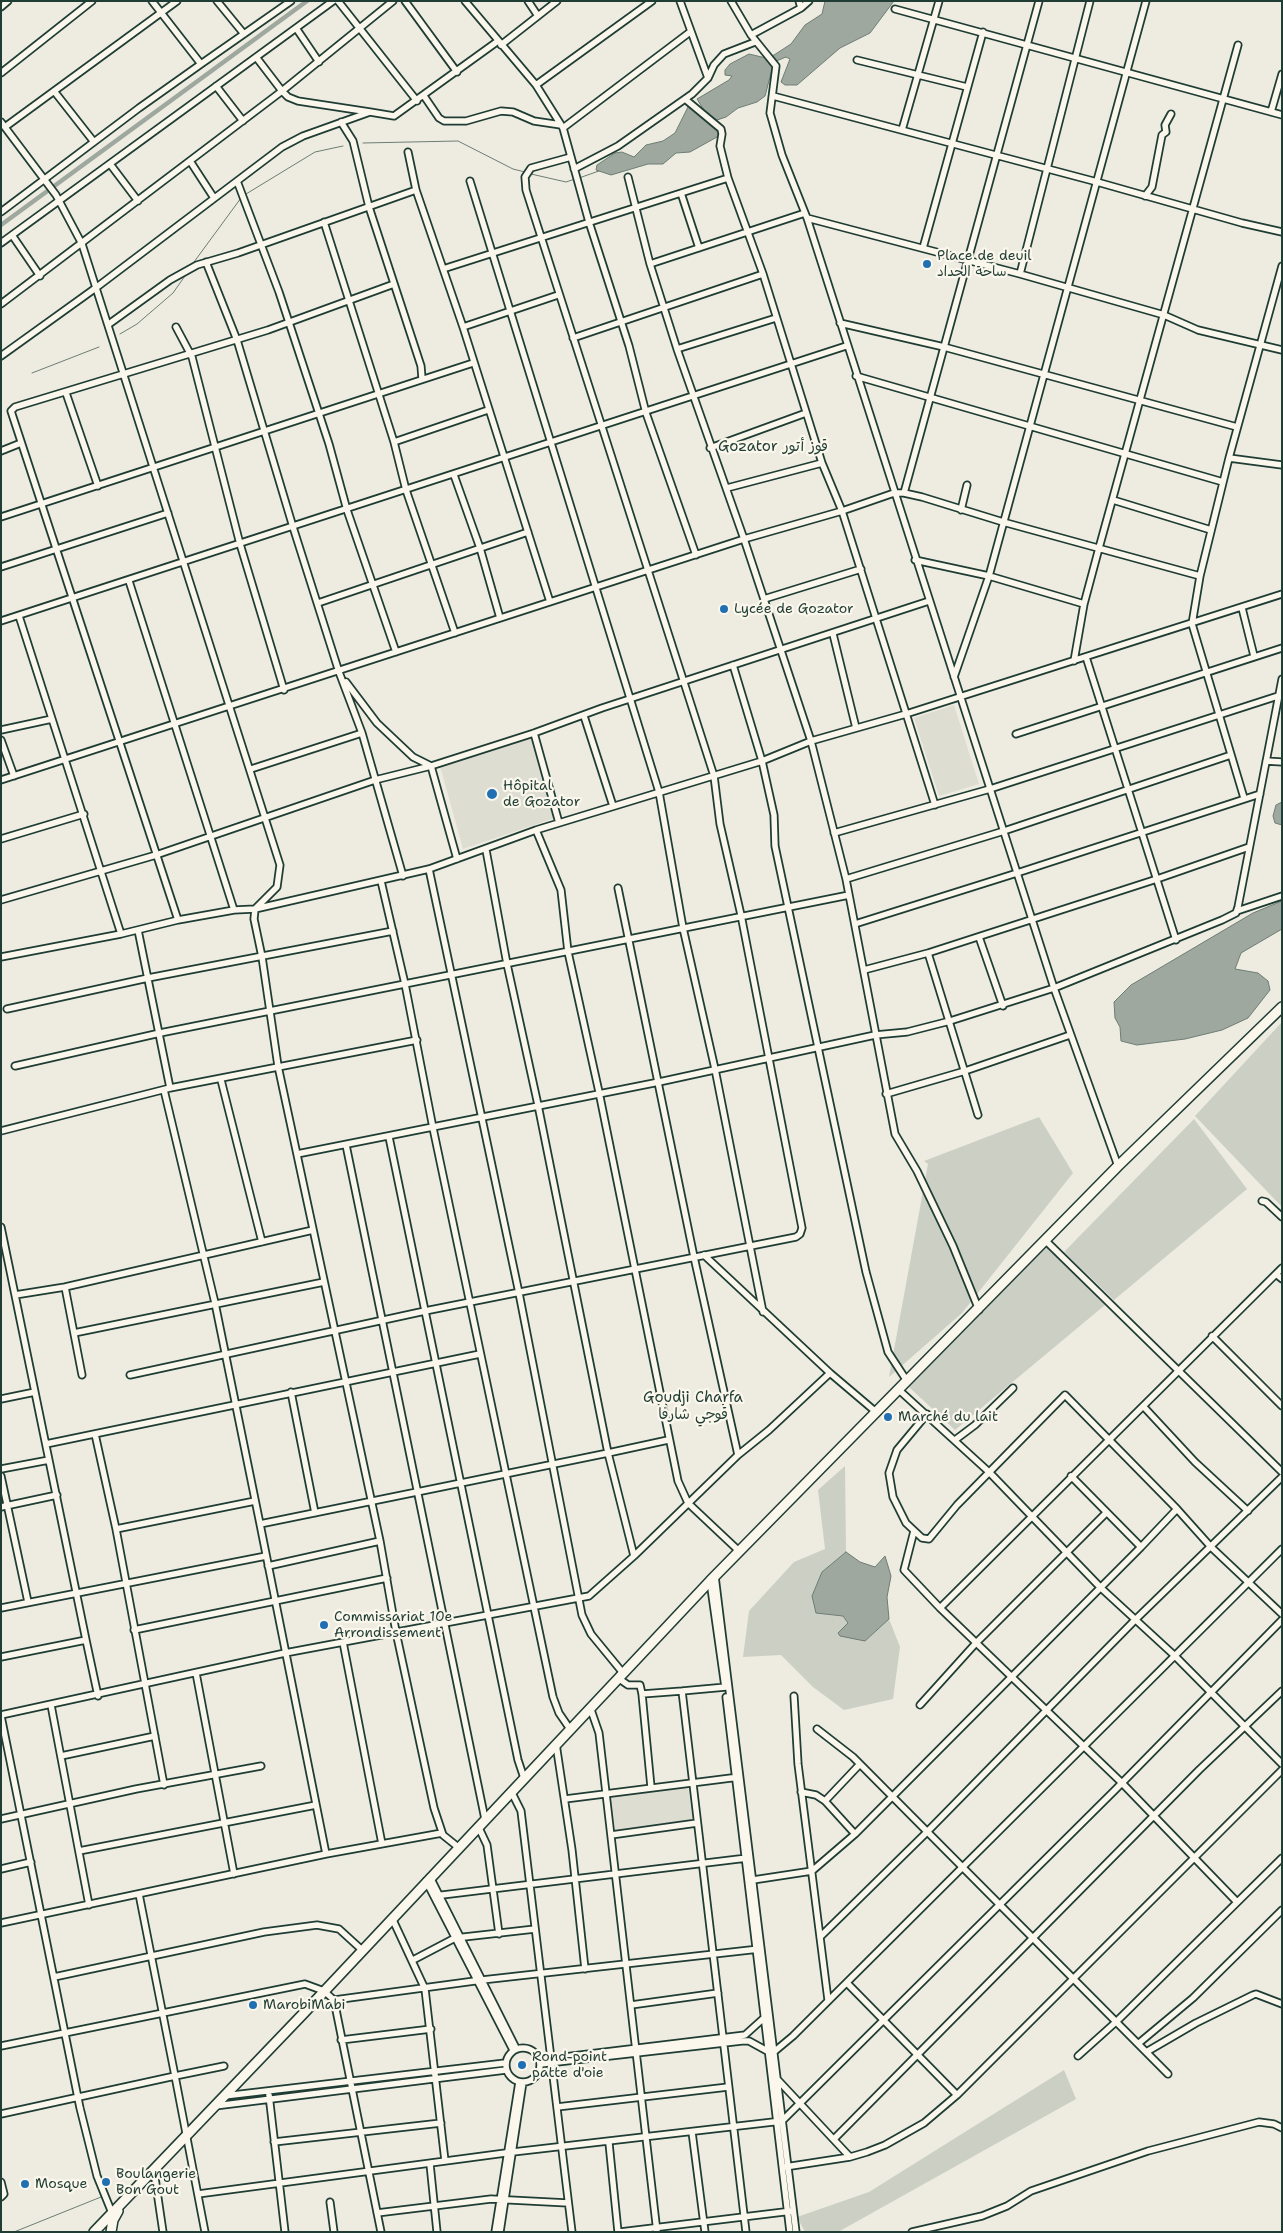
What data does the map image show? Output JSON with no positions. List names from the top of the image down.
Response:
{
  "districts": ["Gozator قوز أتور", "Goudji Charfa قوجي شارفا"],
  "places": [
    "Place de deuil ساحة الحداد",
    "Lycée de Gozator",
    "Hôpital de Gozator",
    "Marché du lait",
    "Commissariat 10e Arrondissement",
    "MarobiMabi",
    "Rond-point patte d'oie",
    "Boulangerie Bon Gout",
    "Mosque"
  ]
}
